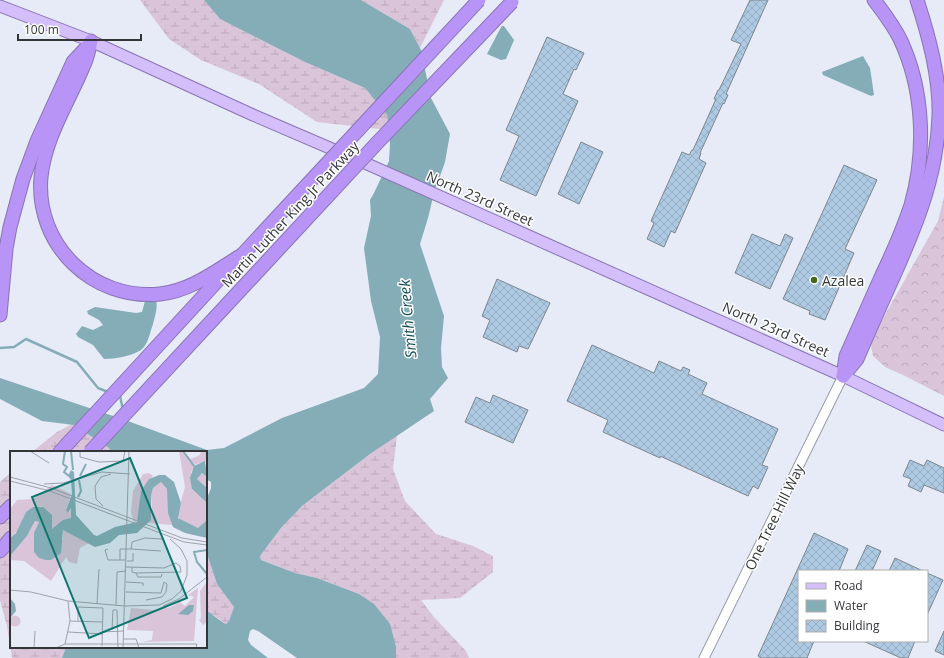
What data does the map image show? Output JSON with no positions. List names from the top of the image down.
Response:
{
  "streets": {
    "highway": ["Martin Luther King Jr Parkway"],
    "main road": ["North 23rd Street"],
    "street": ["One Tree Hill Way"]
  },
  "crossings": [
    ["North 23rd Street", "One Tree Hill Way"]
  ],
  "water": ["Smith Creek"],
  "places": ["Azalea"],
  "legend": ["Road", "Water", "Building"],
  "scale_bar": "100 m"
}
